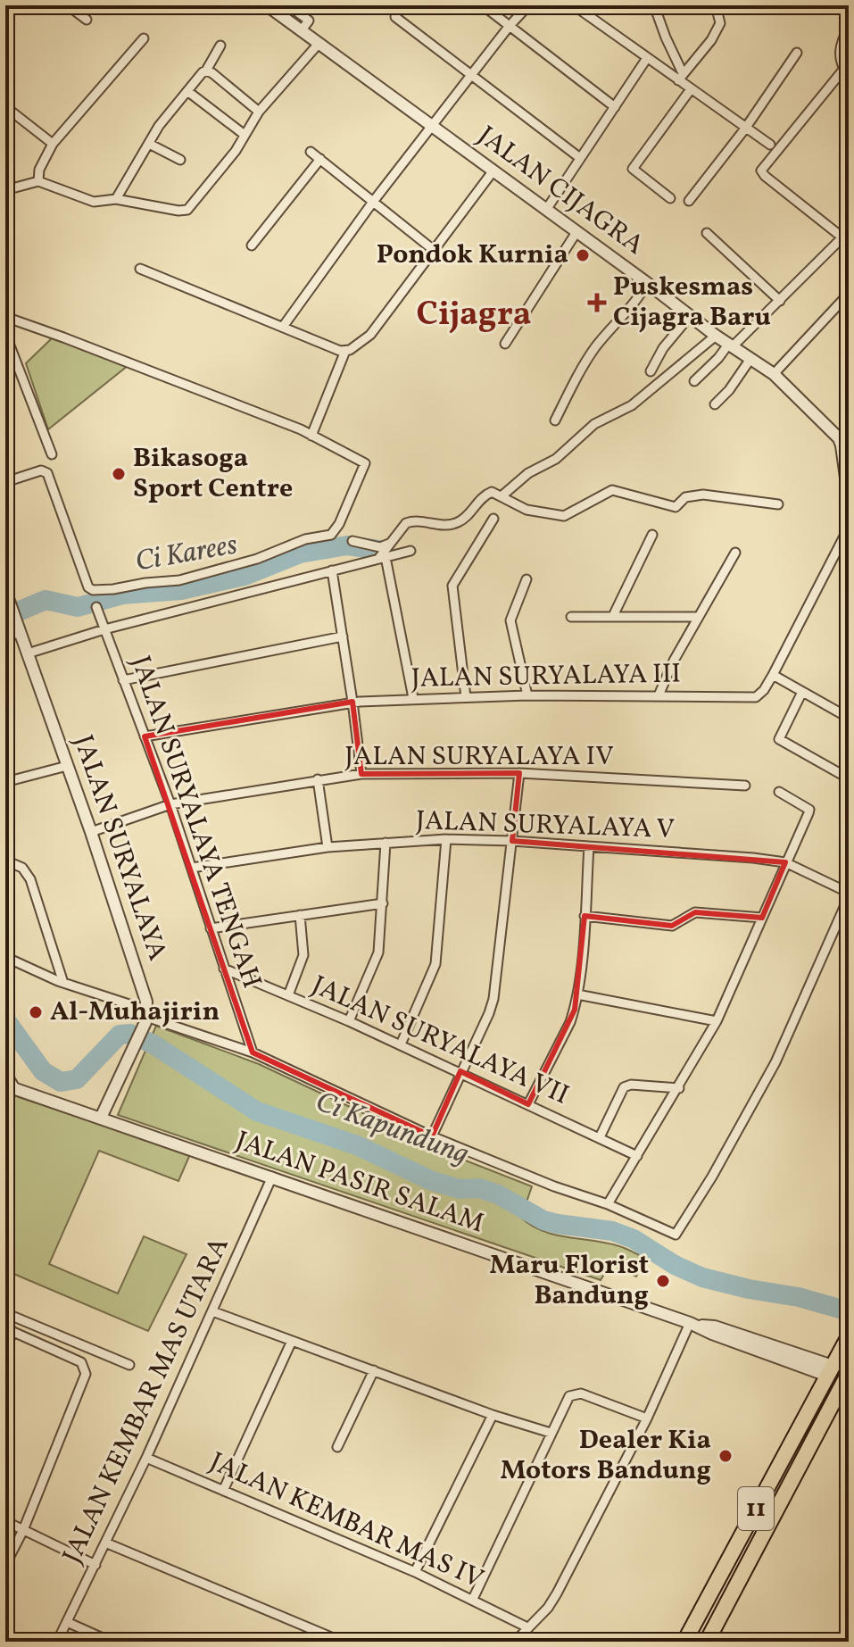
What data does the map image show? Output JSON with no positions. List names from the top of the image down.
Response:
{
  "streets": {
    "highway": ["11"],
    "street": [
      "JALAN CIJAGRA",
      "JALAN SURYALAYA III",
      "JALAN SURYALAYA IV",
      "JALAN SURYALAYA TENGAH",
      "JALAN SURYALAYA V",
      "JALAN SURYALAYA",
      "JALAN SURYALAYA VII",
      "JALAN PASIR SALAM",
      "JALAN KEMBAR MAS UTARA",
      "JALAN KEMBAR MAS IV"
    ]
  },
  "crossings": [
    ["JALAN SURYALAYA III", "JALAN SURYALAYA TENGAH"],
    ["JALAN SURYALAYA IV", "JALAN SURYALAYA TENGAH"],
    ["JALAN SURYALAYA IV", "JALAN SURYALAYA"],
    ["JALAN SURYALAYA TENGAH", "JALAN SURYALAYA V"],
    ["JALAN SURYALAYA TENGAH", "JALAN SURYALAYA VII"],
    ["JALAN PASIR SALAM", "JALAN KEMBAR MAS UTARA"],
    ["JALAN PASIR SALAM", "11"],
    ["JALAN KEMBAR MAS UTARA", "JALAN KEMBAR MAS IV"]
  ],
  "districts": ["Cijagra"],
  "water": ["Ci Karees", "Ci Kapundung"],
  "places": {
    "other": [
      "Pondok Kurnia",
      "Bikasoga Sport Centre",
      "Al-Muhajirin",
      "Maru Florist Bandung",
      "Dealer Kia Motors Bandung"
    ],
    "health": ["Puskesmas Cijagra Baru"]
  }
}
